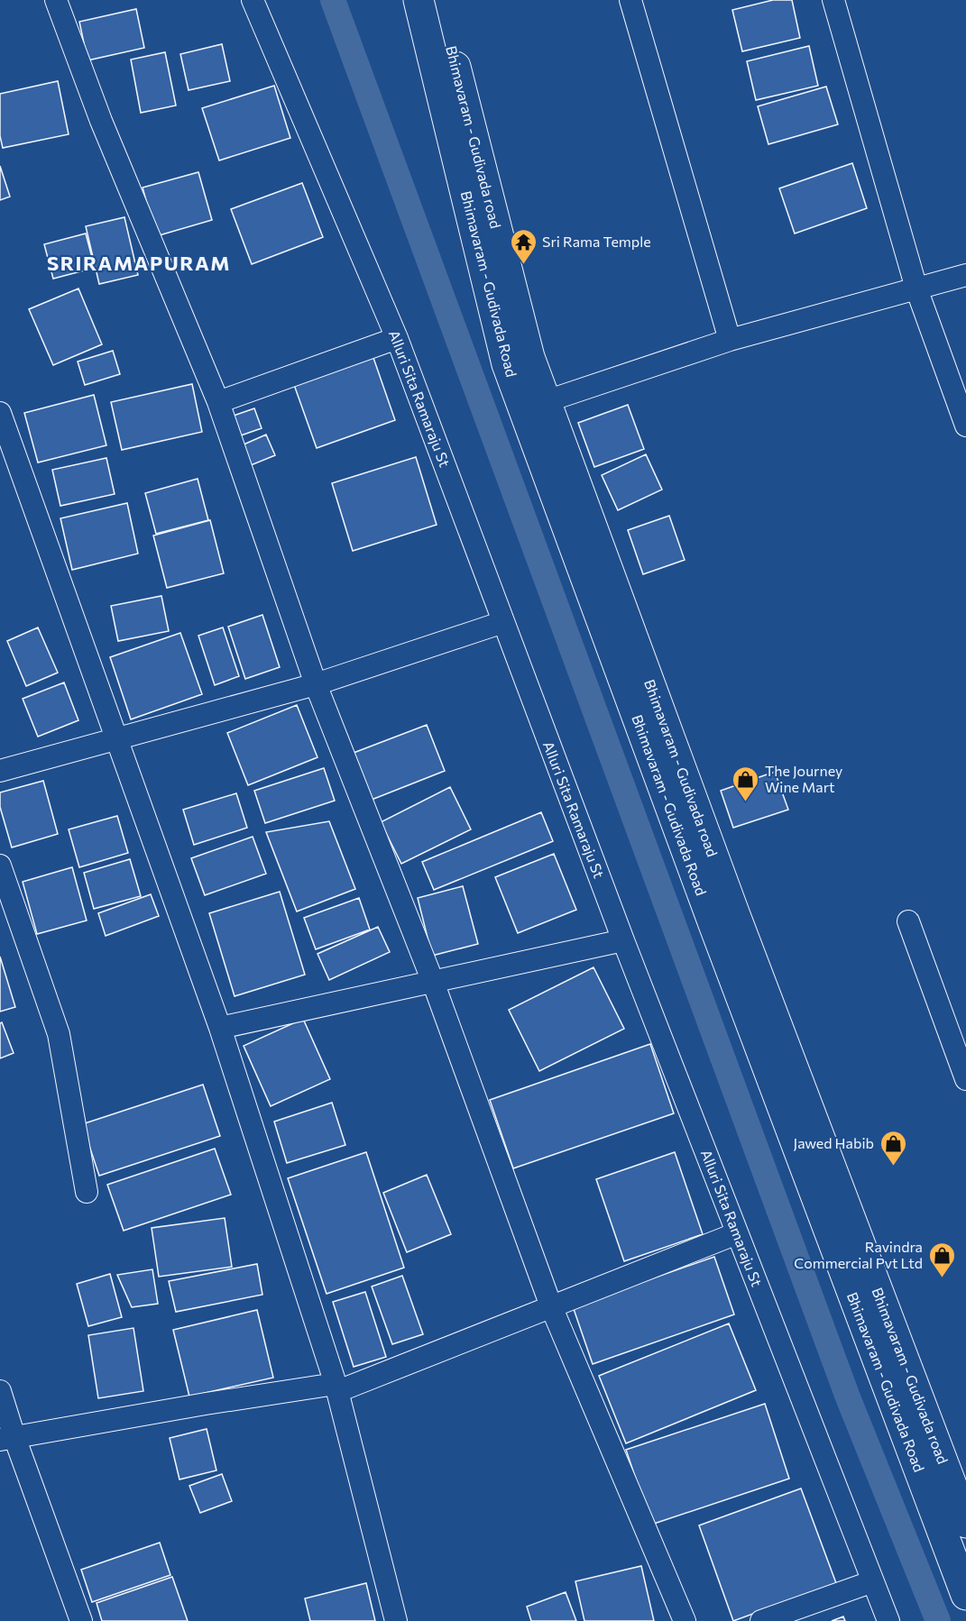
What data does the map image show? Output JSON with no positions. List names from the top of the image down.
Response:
{
  "streets": {
    "main road": ["Bhimavaram - Gudivada road", "Bhimavaram - Gudivada Road"],
    "street": ["Alluri Sita Ramaraju St"]
  },
  "crossings": [
    ["Bhimavaram - Gudivada road", "Bhimavaram - Gudivada Road"]
  ],
  "districts": ["SRIRAMAPURAM"],
  "places": {
    "temple": ["Sri Rama Temple"],
    "shop": ["The Journey Wine Mart", "Jawed Habib", "Ravindra Commercial Pvt Ltd"]
  }
}
